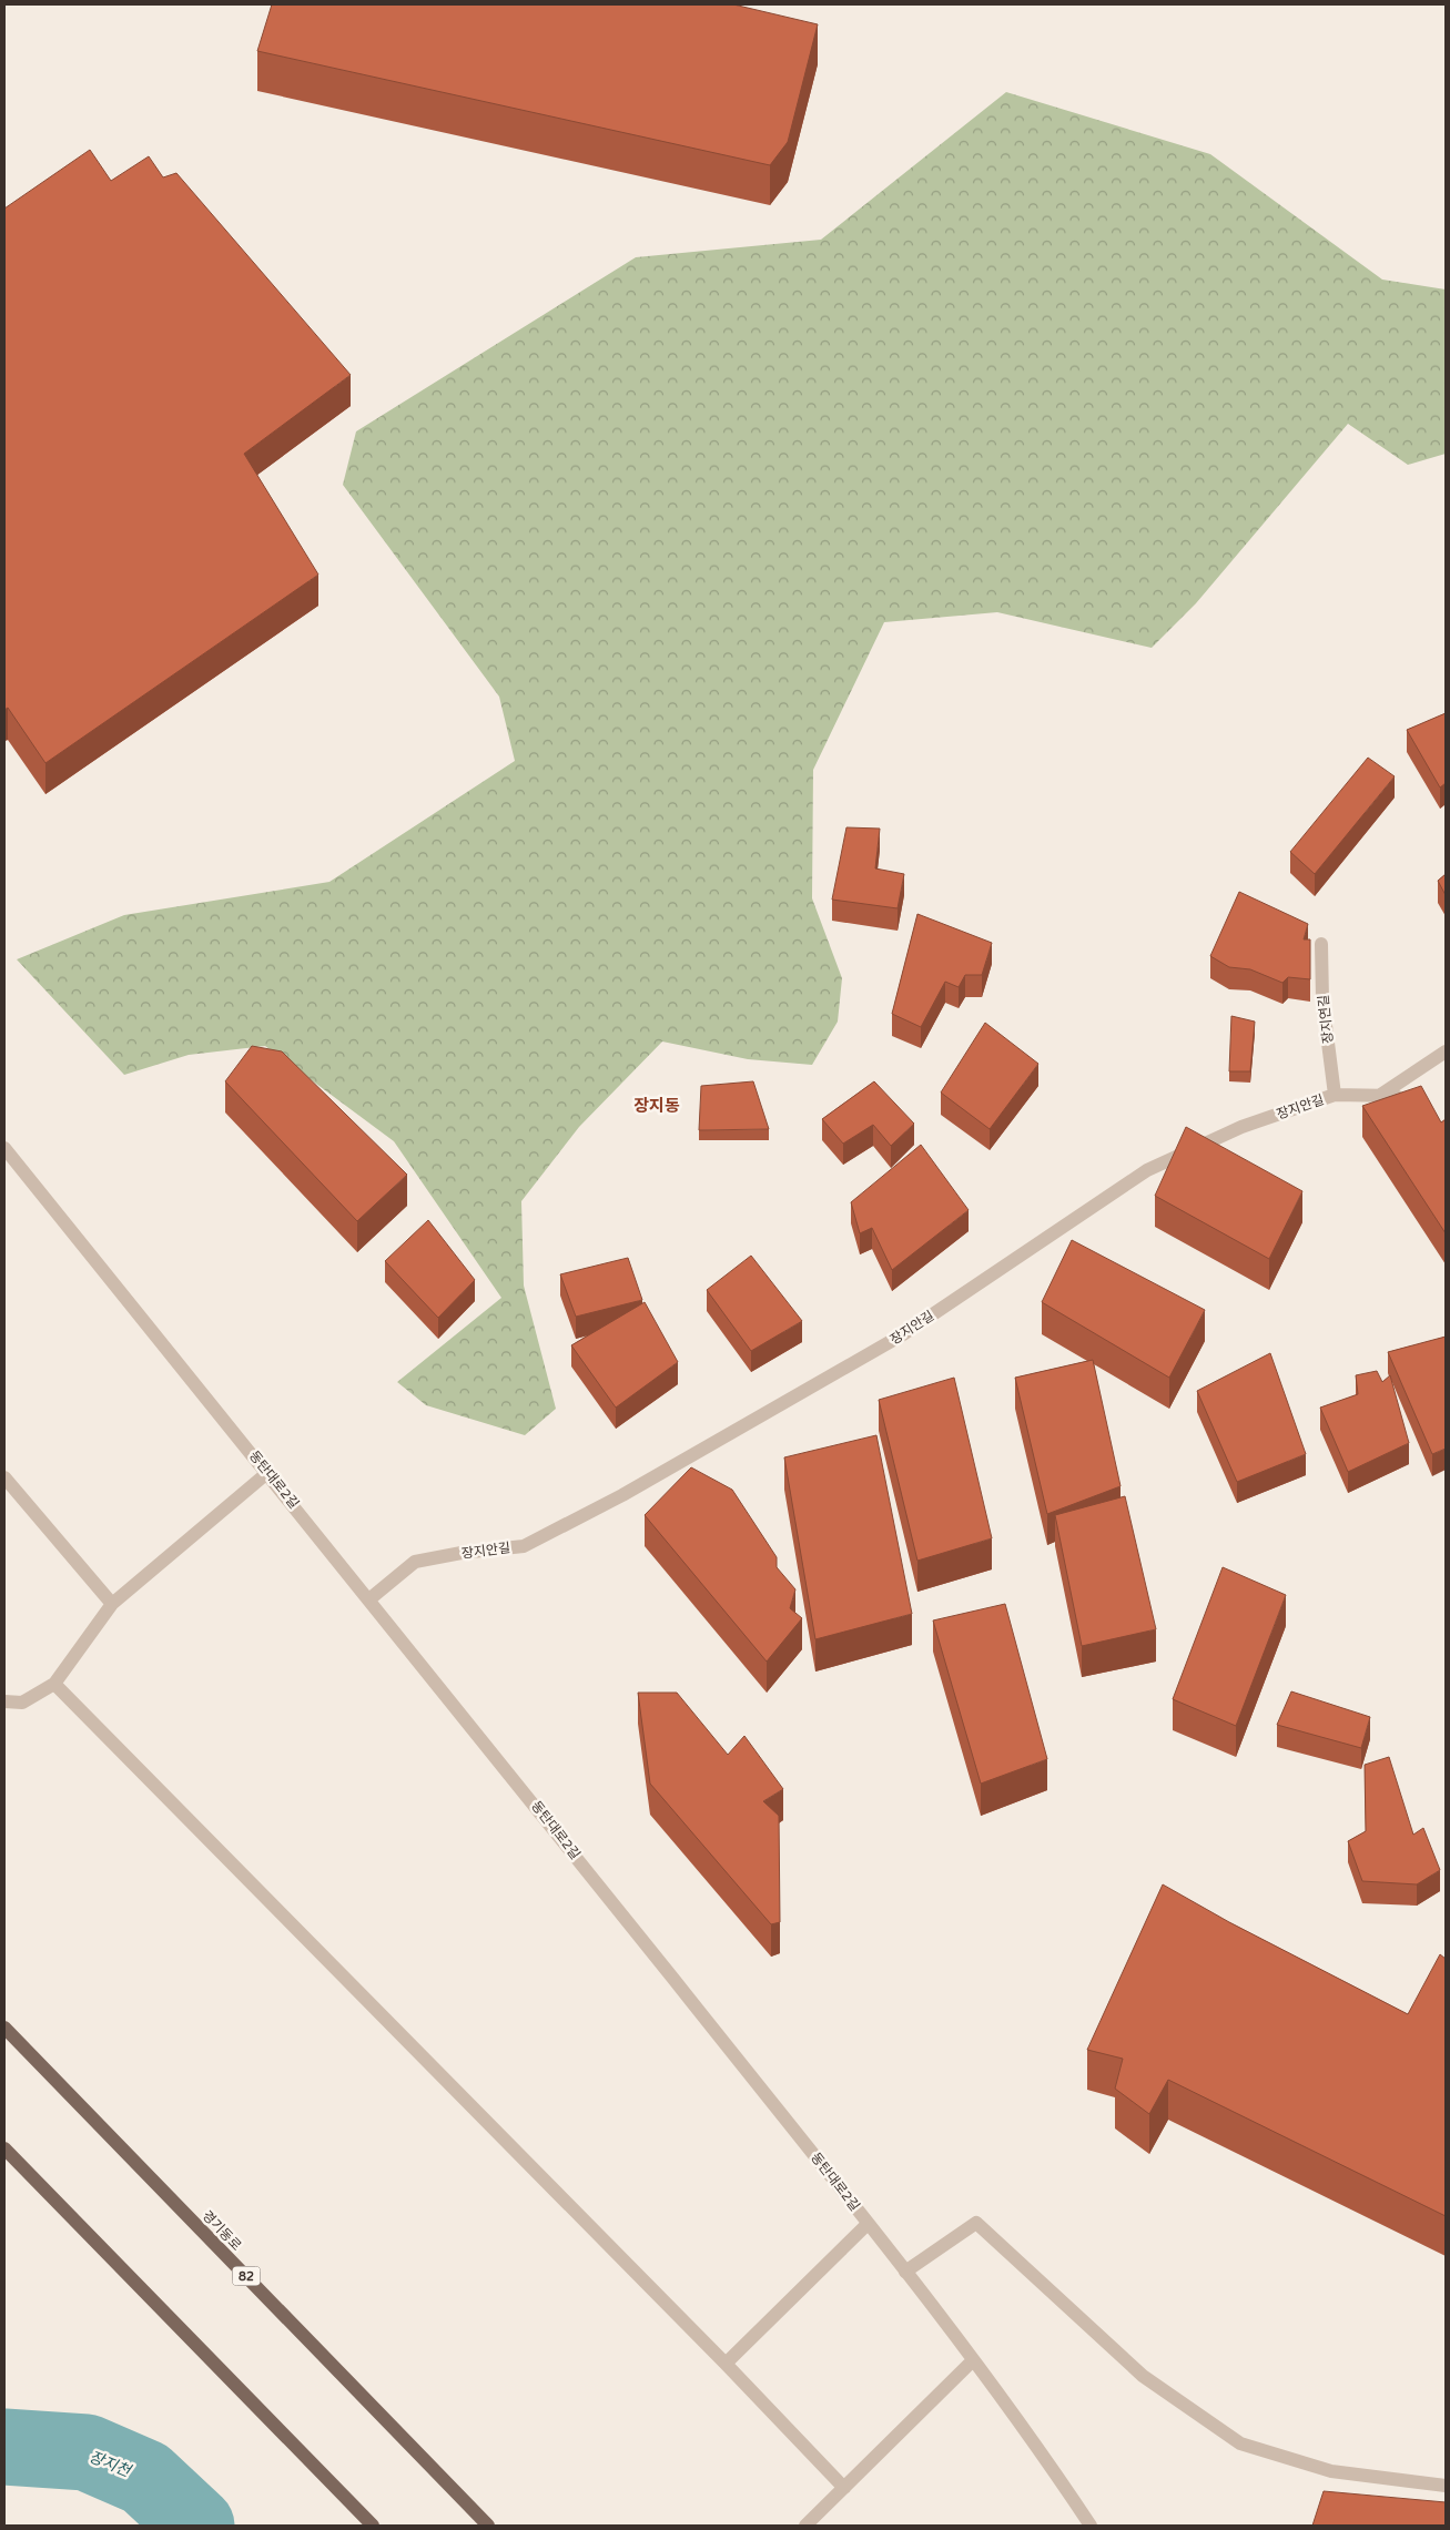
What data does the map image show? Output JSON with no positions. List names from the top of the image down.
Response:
{
  "streets": {
    "main road": ["경기동로", "82"],
    "street": ["장지연길", "장지안길", "동탄대로2길"]
  },
  "crossings": [
    ["장지연길", "장지안길"],
    ["장지안길", "동탄대로2길"]
  ],
  "districts": ["장지동"],
  "water": ["장지천"]
}
